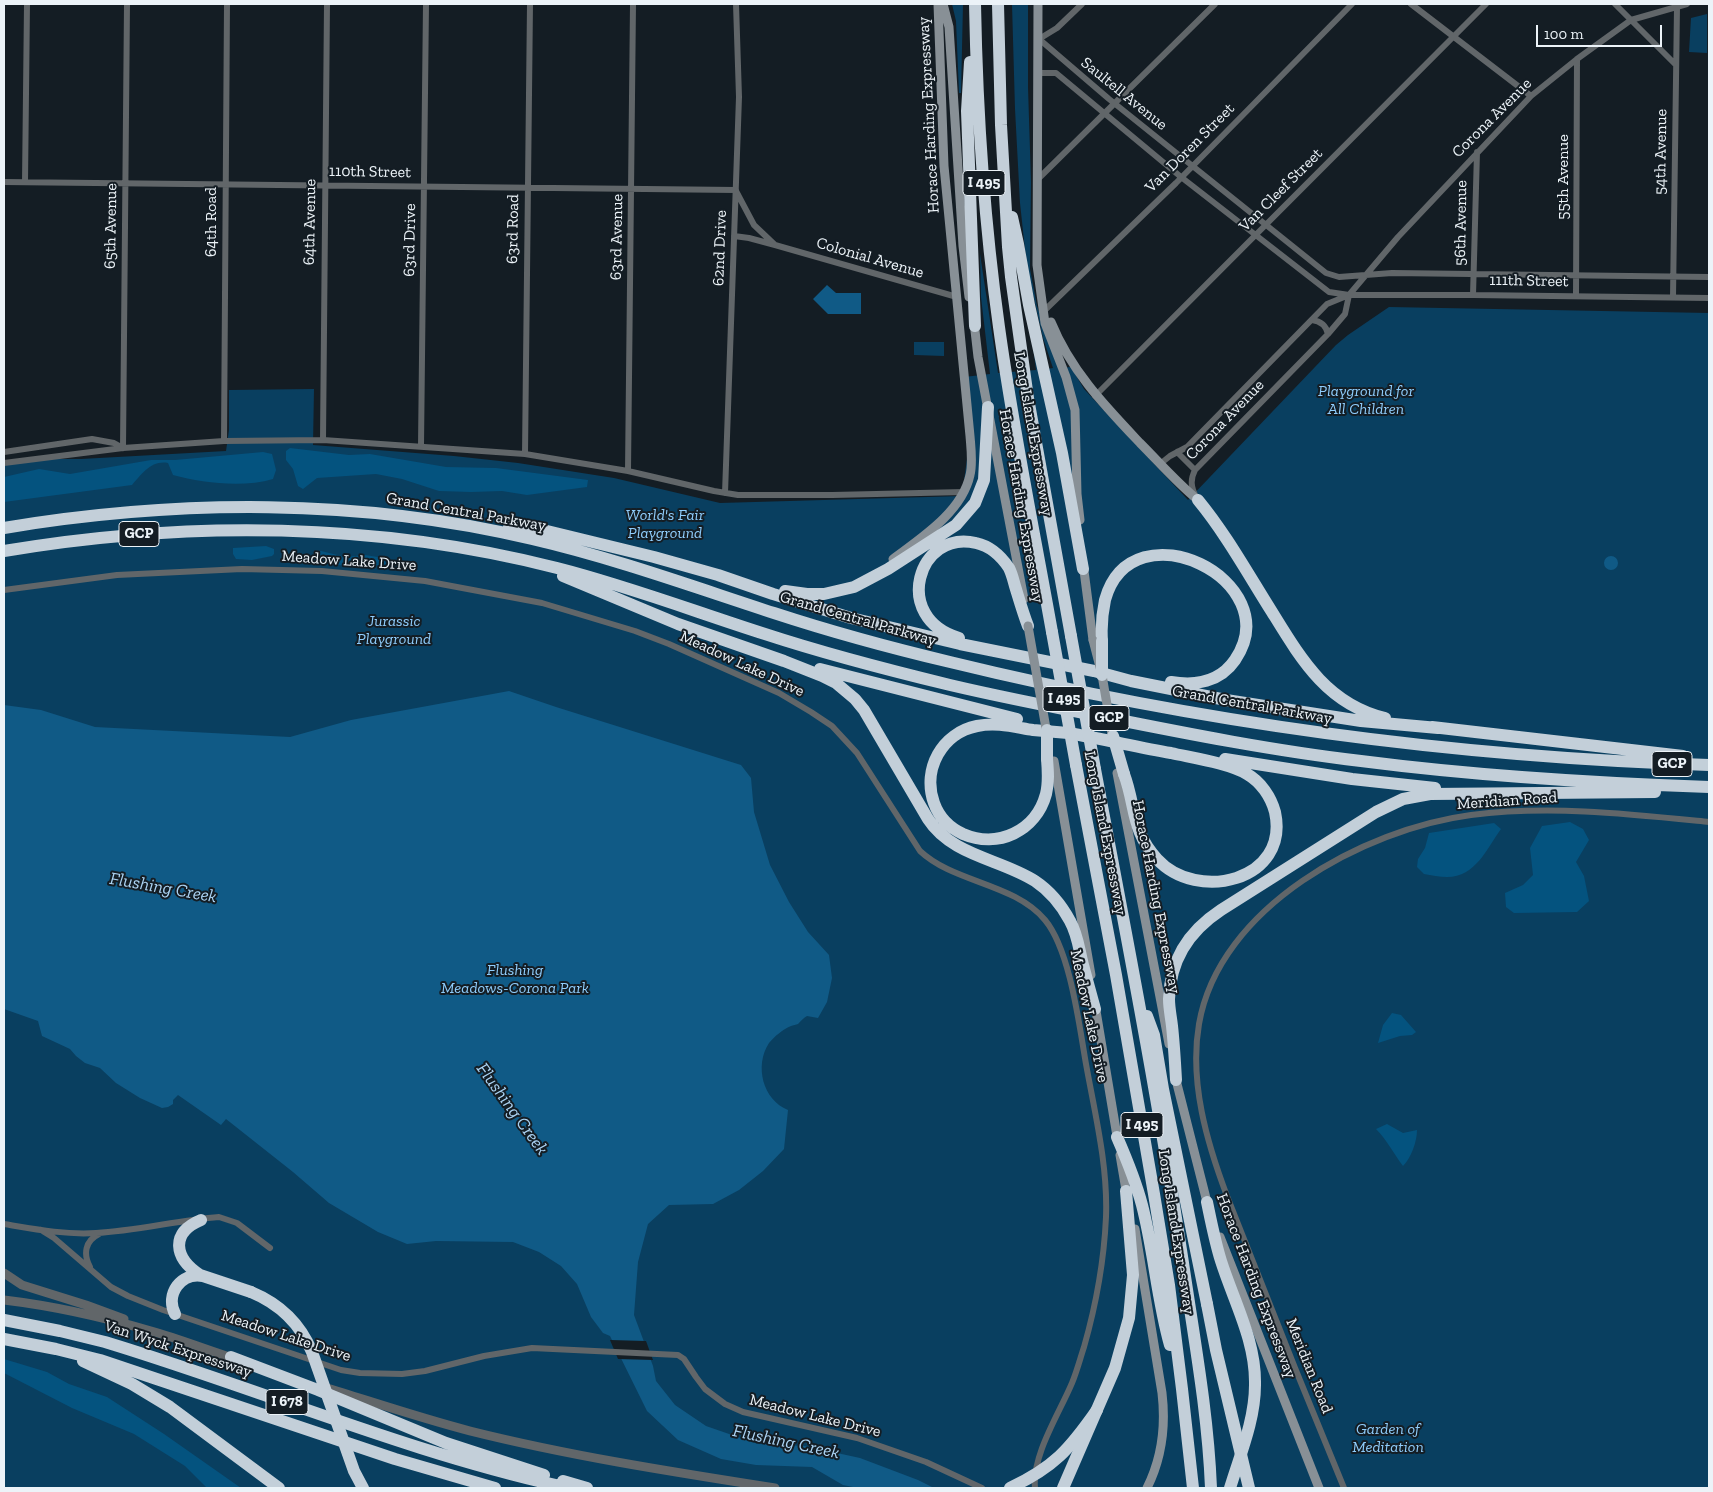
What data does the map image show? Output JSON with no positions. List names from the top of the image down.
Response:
{
  "streets": {
    "highway": [
      "I 495",
      "Long Island Expressway",
      "Grand Central Parkway",
      "GCP",
      "Van Wyck Expressway",
      "I 678"
    ],
    "main road": ["Horace Harding Expressway"],
    "street": [
      "Saultell Avenue",
      "Corona Avenue",
      "Van Doren Street",
      "54th Avenue",
      "110th Street",
      "55th Avenue",
      "Van Cleef Street",
      "64th Road",
      "64th Avenue",
      "56th Avenue",
      "65th Avenue",
      "63rd Road",
      "63rd Avenue",
      "63rd Drive",
      "62nd Drive",
      "Colonial Avenue",
      "111th Street",
      "Meadow Lake Drive",
      "Meridian Road"
    ]
  },
  "crossings": [
    ["Saultell Avenue", "Corona Avenue"],
    ["Saultell Avenue", "Van Doren Street"],
    ["Saultell Avenue", "Van Cleef Street"],
    ["Saultell Avenue", "111th Street"],
    ["Horace Harding Expressway", "Colonial Avenue"],
    ["Corona Avenue", "54th Avenue"],
    ["Corona Avenue", "55th Avenue"],
    ["Corona Avenue", "56th Avenue"],
    ["Corona Avenue", "111th Street"],
    ["54th Avenue", "111th Street"],
    ["110th Street", "64th Road"],
    ["110th Street", "64th Avenue"],
    ["110th Street", "65th Avenue"],
    ["110th Street", "63rd Road"],
    ["110th Street", "63rd Avenue"],
    ["110th Street", "63rd Drive"],
    ["110th Street", "62nd Drive"],
    ["110th Street", "Colonial Avenue"],
    ["55th Avenue", "111th Street"],
    ["56th Avenue", "111th Street"],
    ["62nd Drive", "Colonial Avenue"]
  ],
  "water": ["Flushing Creek"],
  "parks": [
    "Playground for All Children",
    "World's Fair Playground",
    "Jurassic Playground",
    "Flushing Meadows-Corona Park",
    "Garden of Meditation"
  ],
  "scale_bar": "100 m"
}
